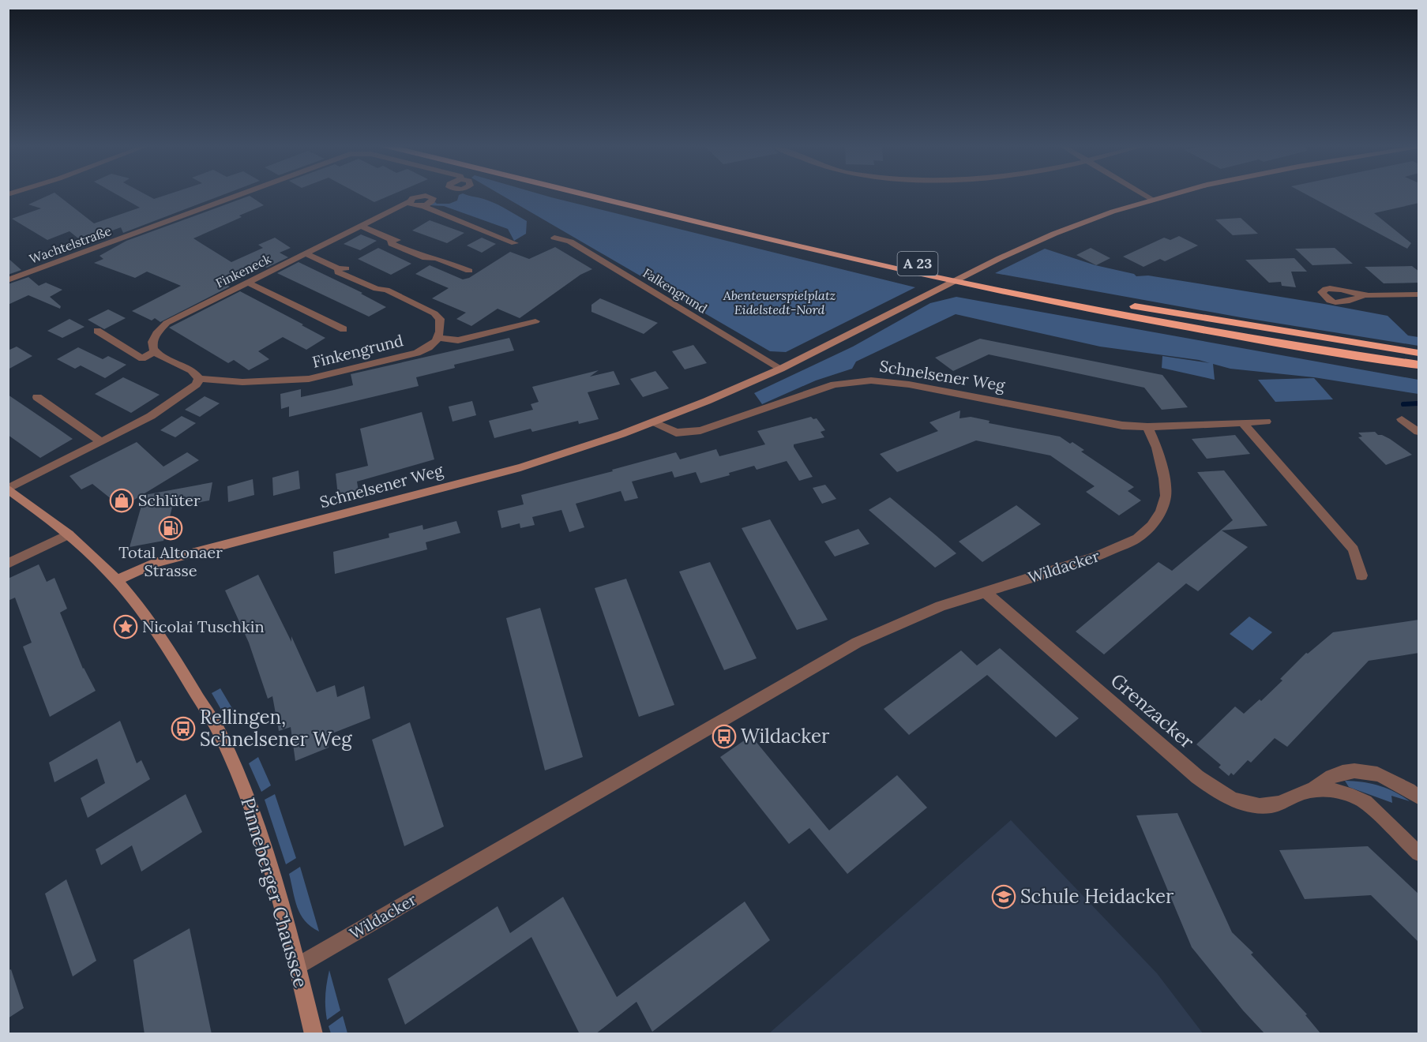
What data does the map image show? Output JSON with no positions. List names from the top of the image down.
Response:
{
  "streets": {
    "highway": ["A 23"],
    "street": [
      "Wachtelstraße",
      "Finkeneck",
      "Falkengrund",
      "Finkengrund",
      "Schnelsener Weg",
      "Wildacker",
      "Grenzacker",
      "Pinneberger Chaussee"
    ]
  },
  "crossings": [
    ["Falkengrund", "Schnelsener Weg"],
    ["Schnelsener Weg", "Wildacker"],
    ["Schnelsener Weg", "Pinneberger Chaussee"],
    ["Wildacker", "Grenzacker"],
    ["Wildacker", "Pinneberger Chaussee"]
  ],
  "parks": ["Abenteuerspielplatz Eidelstedt-Nord"],
  "places": {
    "shop": ["Schlüter"],
    "fuel station": ["Total Altonaer Strasse"],
    "place": ["Nicolai Tuschkin"],
    "bus stop": ["Rellingen, Schnelsener Weg", "Wildacker"],
    "school or university": ["Schule Heidacker"]
  }
}
